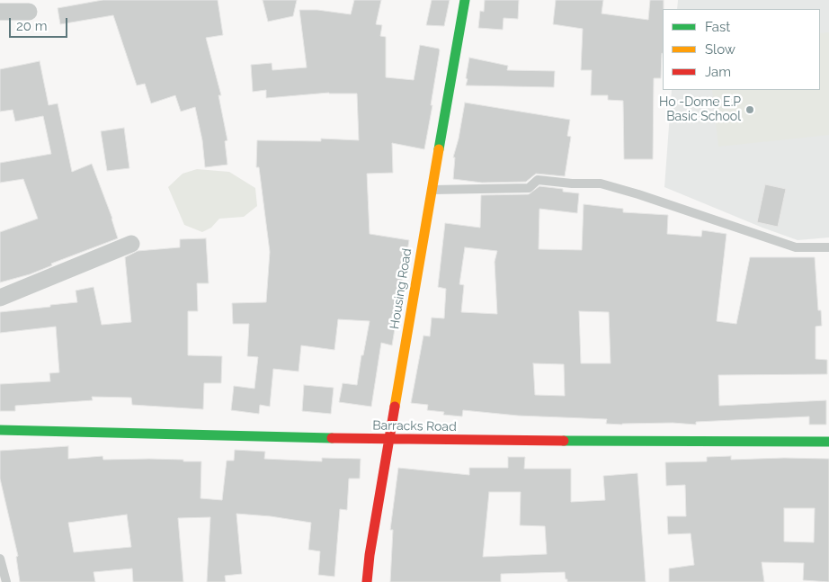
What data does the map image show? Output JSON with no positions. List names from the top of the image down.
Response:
{
  "streets": {
    "street": ["Housing Road", "Barracks Road"]
  },
  "crossings": [
    ["Housing Road", "Barracks Road"]
  ],
  "places": ["Ho -Dome E.P Basic School"],
  "legend": ["Fast", "Slow", "Jam"],
  "scale_bar": "20 m"
}
